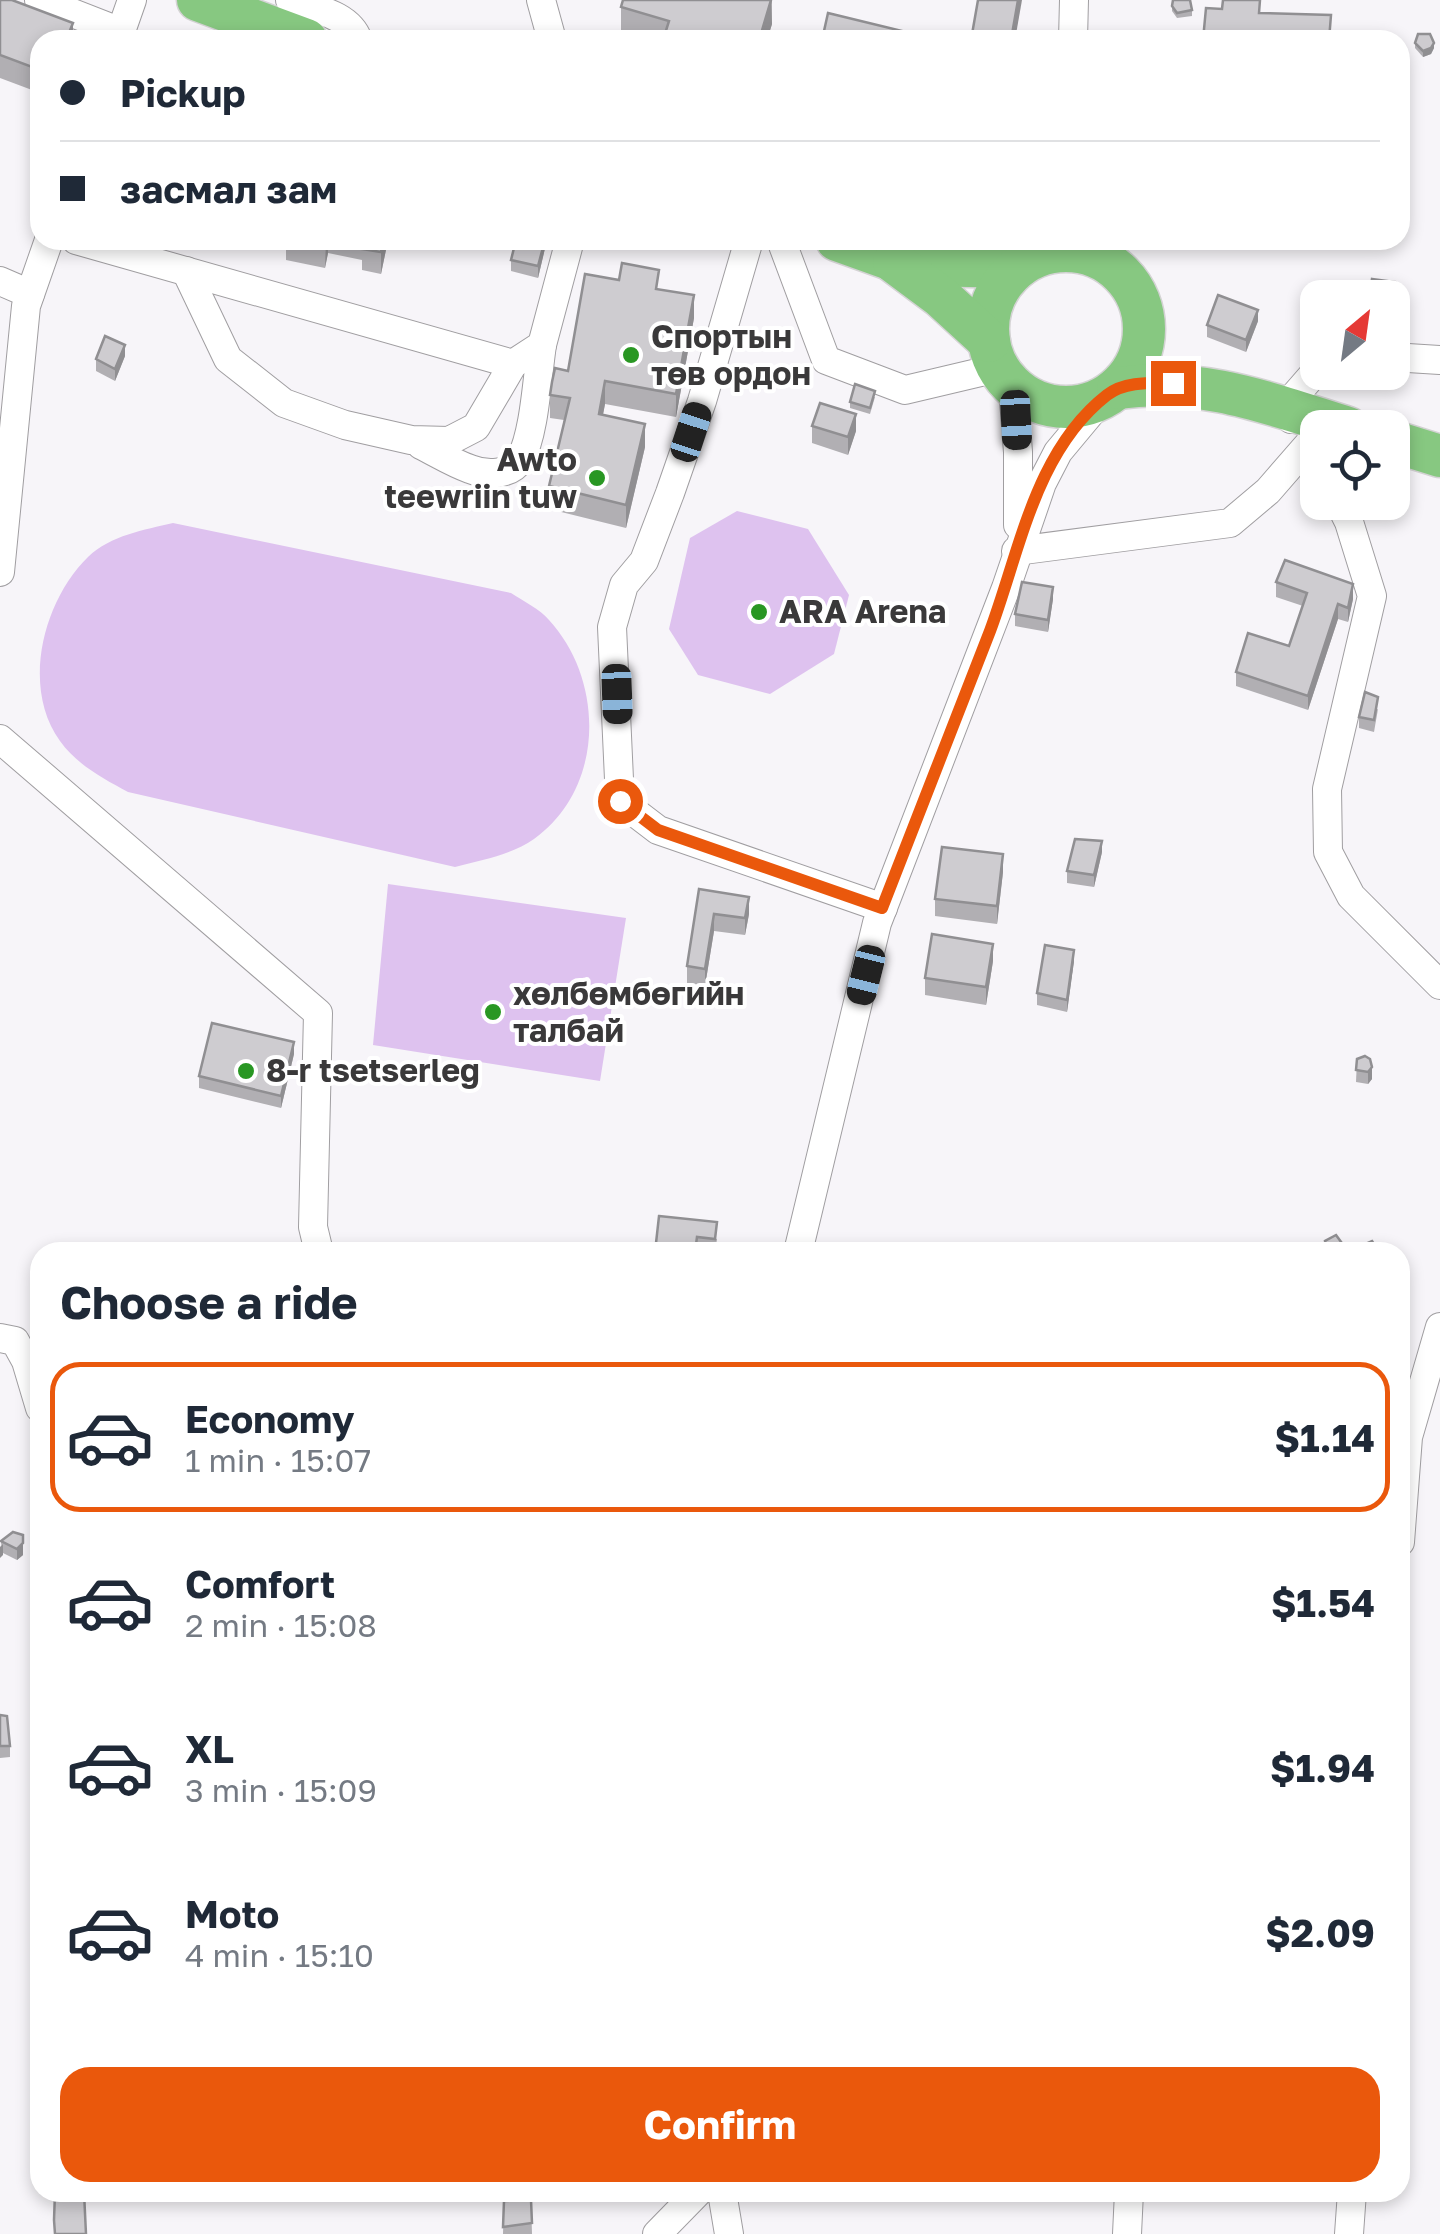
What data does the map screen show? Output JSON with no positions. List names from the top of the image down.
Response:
{
  "places": [
    "Спортын төв ордон",
    "Awto teewriin tuw",
    "ARA Arena",
    "хөлбөмбөгийн талбай",
    "8-r tsetserleg"
  ],
  "north": "top right",
  "page": {
    "banner": ["Pickup", "засмал зам"],
    "heading": "Choose a ride",
    "list": [
      {
        "name": "Economy",
        "note": "1 min · 15:07",
        "value": "$1.14"
      },
      {
        "name": "Comfort",
        "note": "2 min · 15:08",
        "value": "$1.54"
      },
      {
        "name": "XL",
        "note": "3 min · 15:09",
        "value": "$1.94"
      },
      {
        "name": "Moto",
        "note": "4 min · 15:10",
        "value": "$2.09"
      }
    ],
    "buttons": "Confirm"
  }
}
